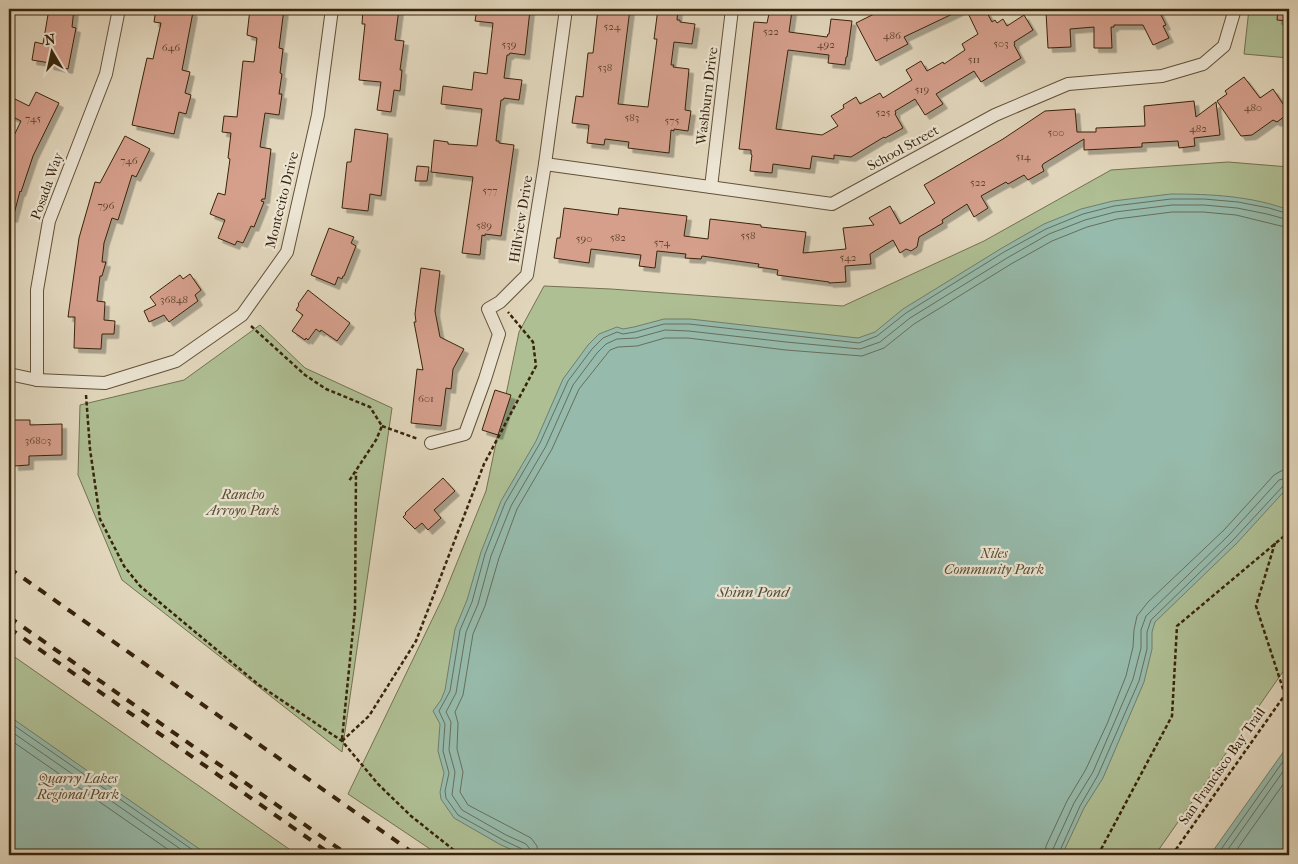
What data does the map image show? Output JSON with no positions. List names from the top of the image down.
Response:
{
  "streets": {
    "street": [
      "Washburn Drive",
      "School Street",
      "Posada Way",
      "Montecito Drive",
      "Hillview Drive"
    ],
    "path": ["San Francisco Bay Trail"]
  },
  "crossings": [
    ["Washburn Drive", "School Street"],
    ["School Street", "Hillview Drive"],
    ["Posada Way", "Montecito Drive"]
  ],
  "water": ["Shinn Pond"],
  "parks": ["Rancho Arroyo Park", "Niles Community Park", "Quarry Lakes Regional Park"],
  "house_numbers": [
    "524",
    "522",
    "486",
    "503",
    "539",
    "492",
    "646",
    "511",
    "538",
    "519",
    "480",
    "525",
    "583",
    "745",
    "575",
    "482",
    "500",
    "514",
    "746",
    "522",
    "577",
    "796",
    "589",
    "558",
    "582",
    "590",
    "574",
    "542",
    "36848",
    "601",
    "36803"
  ],
  "north": "top"
}
